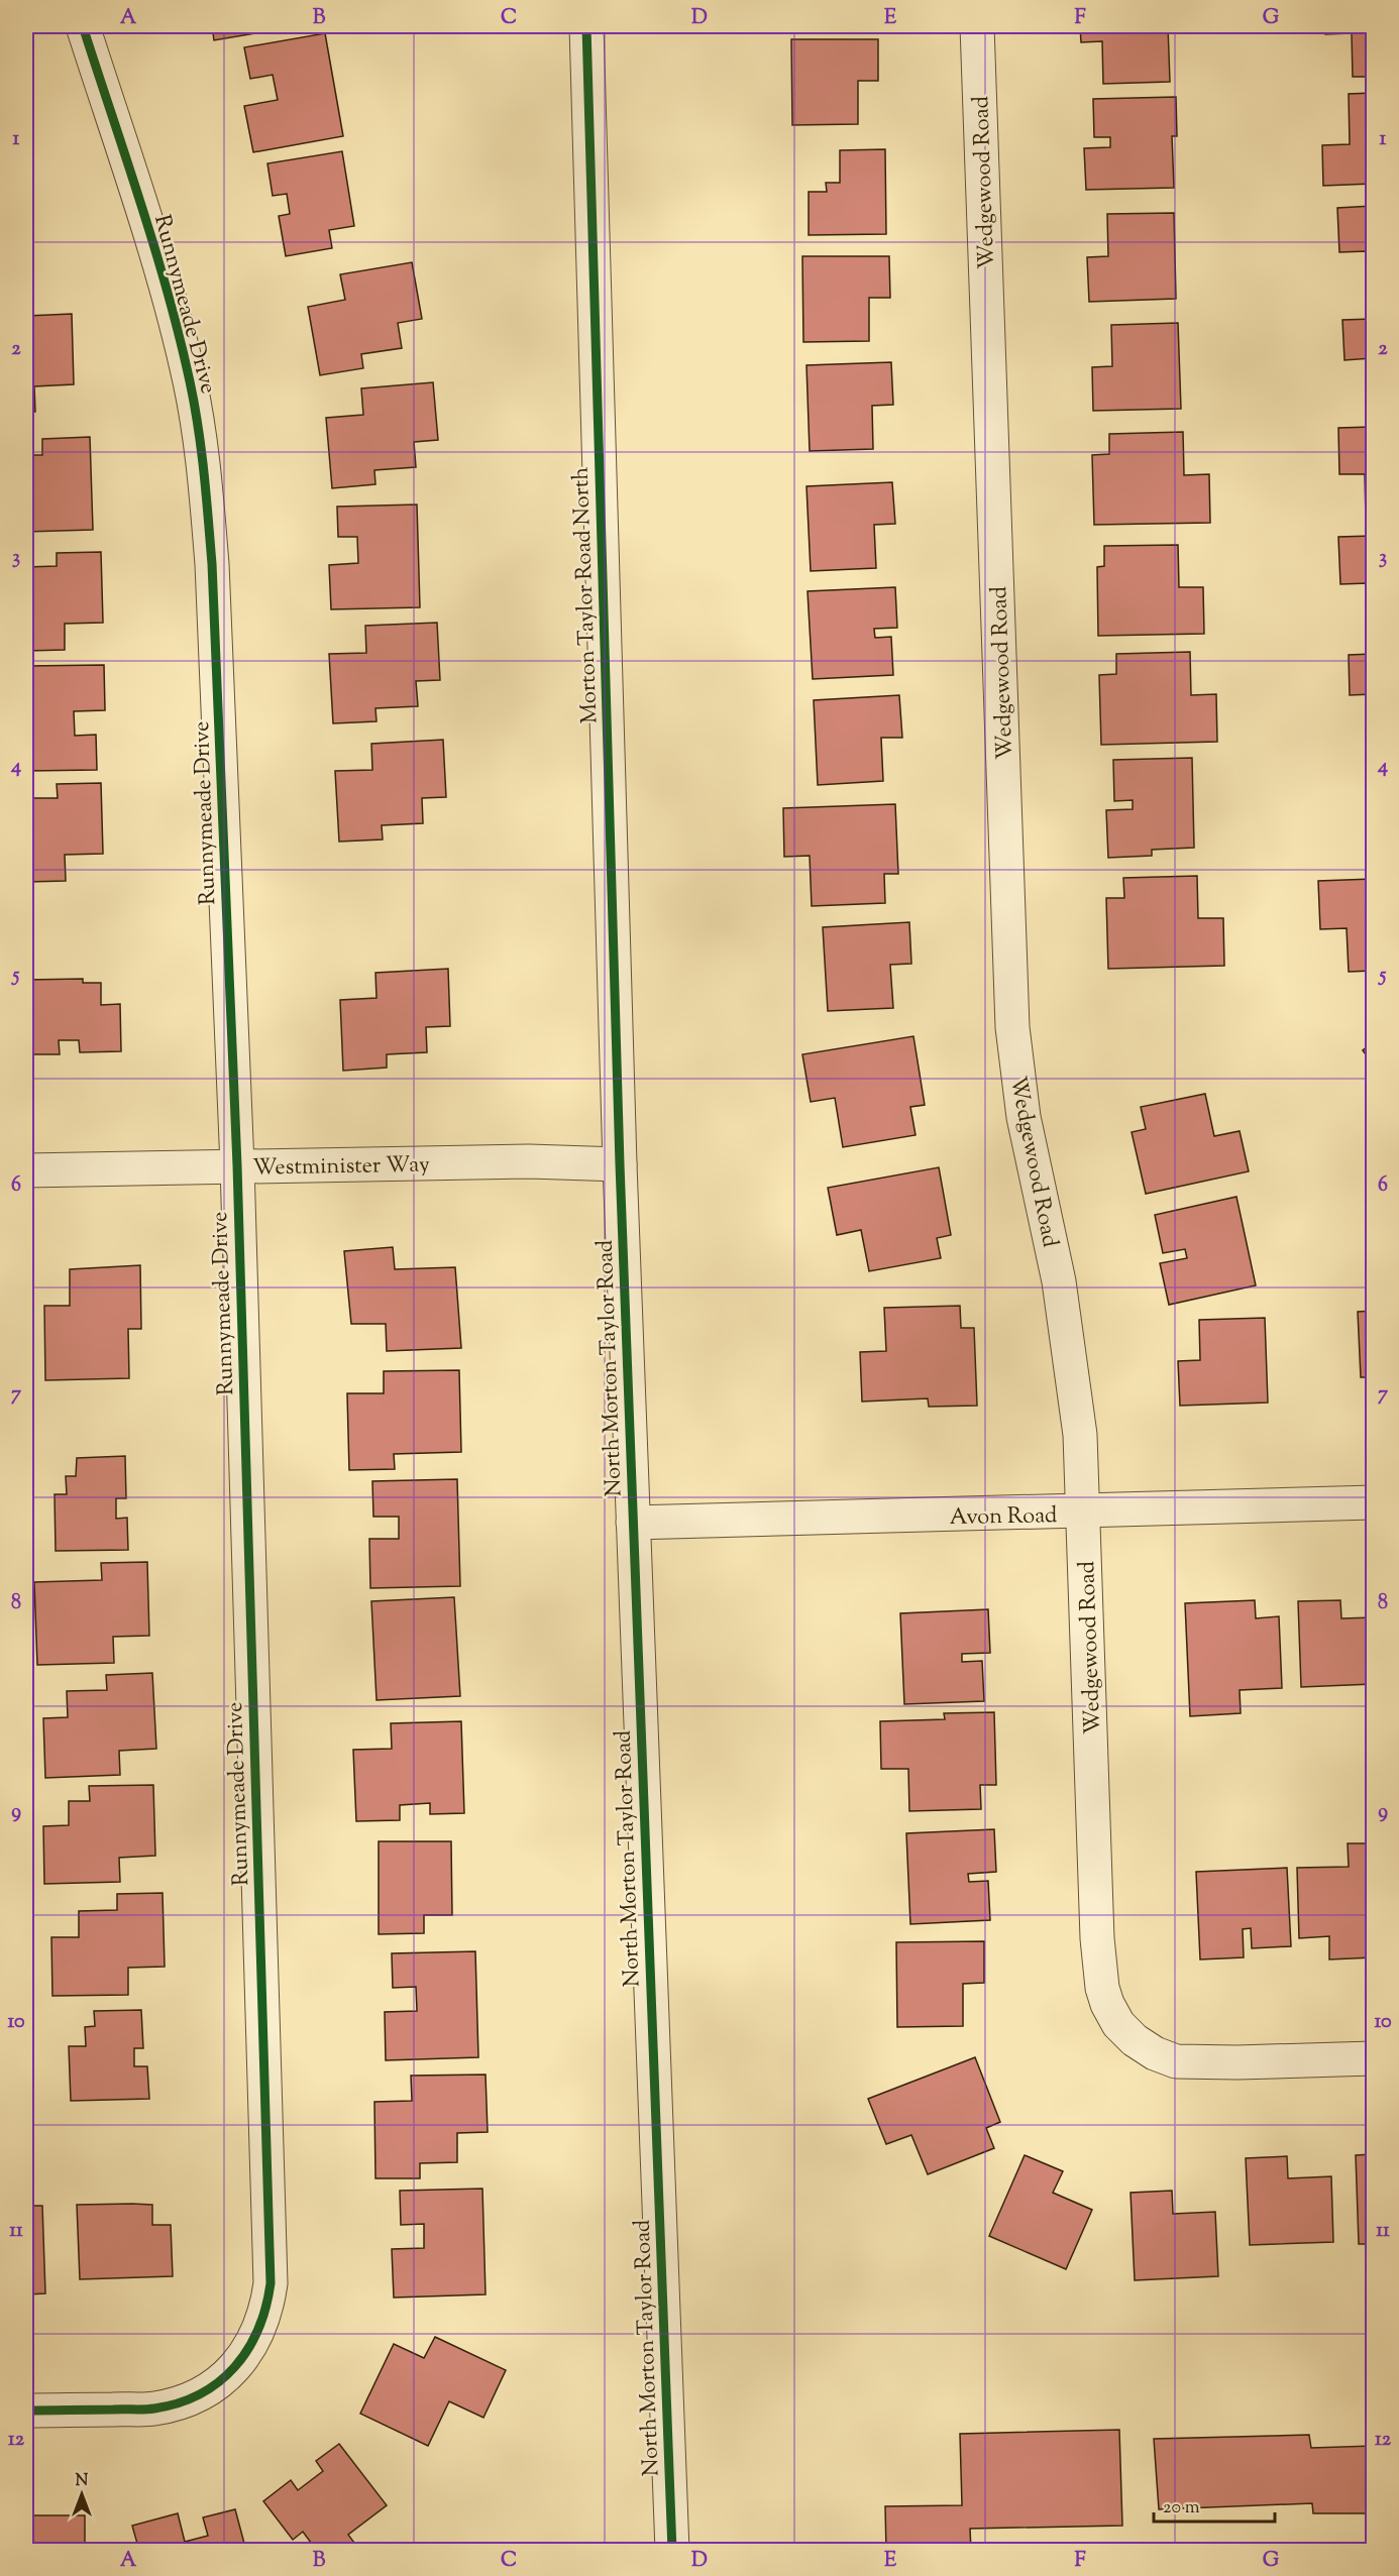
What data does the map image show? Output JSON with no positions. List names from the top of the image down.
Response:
{
  "streets": {
    "street": [
      "Wedgewood Road",
      "Runnymeade Drive",
      "Morton Taylor Road North",
      "Westminister Way",
      "North Morton Taylor Road",
      "Avon Road"
    ]
  },
  "crossings": [
    ["Wedgewood Road", "Avon Road"],
    ["Runnymeade Drive", "Westminister Way"],
    ["Morton Taylor Road North", "Westminister Way"],
    ["Morton Taylor Road North", "North Morton Taylor Road"],
    ["Westminister Way", "North Morton Taylor Road"],
    ["North Morton Taylor Road", "Avon Road"]
  ],
  "scale_bar": "20 m",
  "north": "top",
  "grid": {
    "columns": [
      "A",
      "B",
      "C",
      "D",
      "E",
      "F",
      "G"
    ],
    "rows": [
      "1",
      "2",
      "3",
      "4",
      "5",
      "6",
      "7",
      "8",
      "9",
      "10",
      "11",
      "12"
    ]
  }
}
